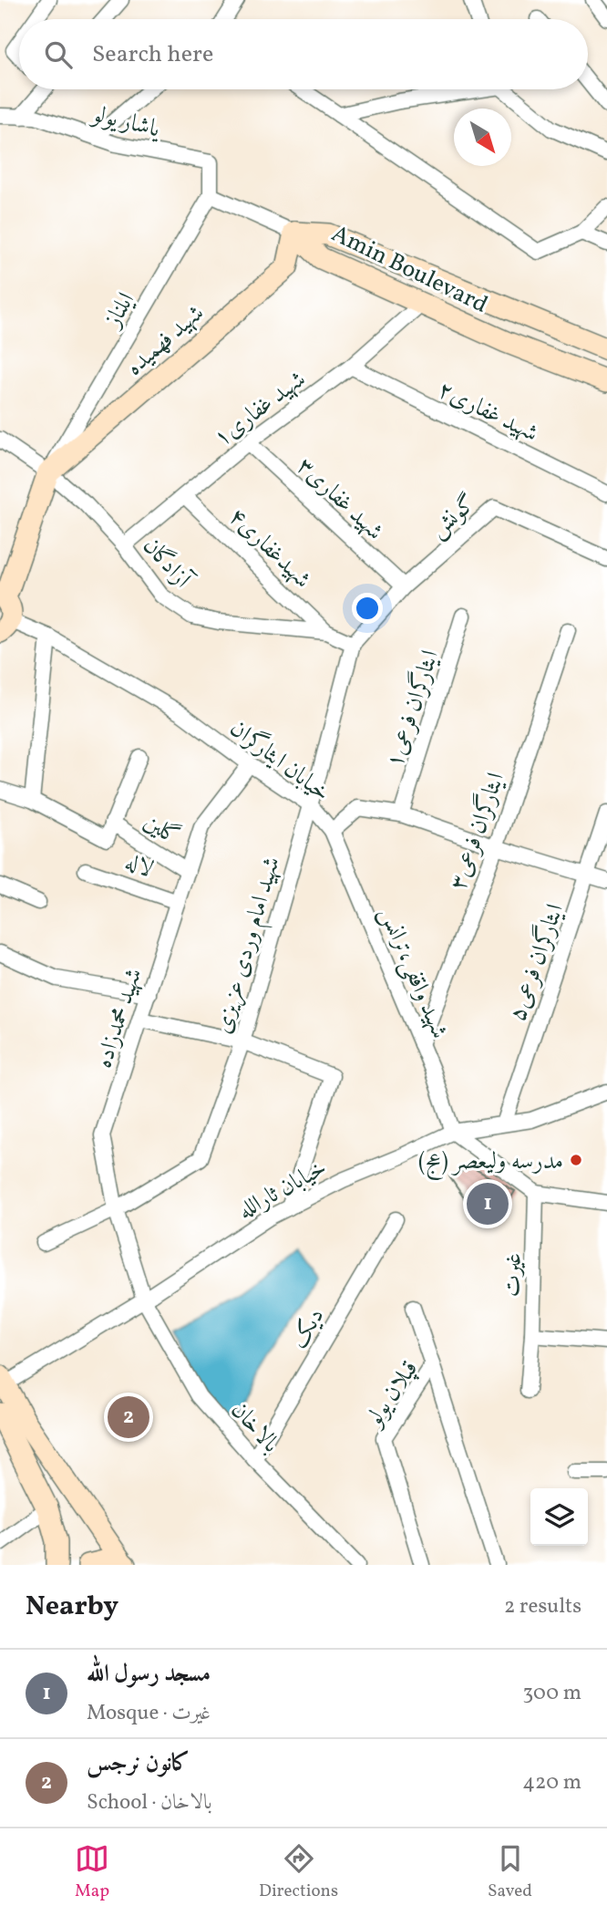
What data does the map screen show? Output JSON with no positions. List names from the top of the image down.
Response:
{
  "streets": {
    "main road": ["Amin Boulevard", "شهید فهمیده"],
    "street": [
      "یاشار یولو",
      "ایلناز",
      "شهید غفاری۱",
      "شهید غفاری۲",
      "شهید غفاری۳",
      "گونش",
      "شهیدغفاری۴",
      "آزادگان",
      "ایثارگران فرعی۱",
      "خیابان ایثارگران",
      "گلین",
      "ایثارگران فرعی۳",
      "لاله",
      "شهید امام وردی عزیزی",
      "ایثارگران فرعی۵",
      "شهید واقفی،ترانس",
      "شهید محمدزاده",
      "خیابان ثارالله",
      "غیرت",
      "دیک",
      "قپلان یولو",
      "بالاخان"
    ]
  },
  "crossings": [
    ["یاشار یولو", "ایلناز"],
    ["Amin Boulevard", "شهید فهمیده"],
    ["Amin Boulevard", "شهید غفاری۱"],
    ["ایلناز", "شهید فهمیده"],
    ["ایلناز", "آزادگان"],
    ["شهید فهمیده", "آزادگان"],
    ["شهید غفاری۱", "شهید غفاری۲"],
    ["شهید غفاری۱", "شهید غفاری۳"],
    ["شهید غفاری۱", "شهیدغفاری۴"],
    ["شهید غفاری۱", "آزادگان"],
    ["شهید غفاری۳", "گونش"],
    ["گونش", "آزادگان"],
    ["گونش", "شهید امام وردی عزیزی"],
    ["شهیدغفاری۴", "آزادگان"],
    ["آزادگان", "شهید امام وردی عزیزی"],
    ["ایثارگران فرعی۱", "خیابان ایثارگران"],
    ["خیابان ایثارگران", "ایثارگران فرعی۳"],
    ["خیابان ایثارگران", "شهید امام وردی عزیزی"],
    ["خیابان ایثارگران", "ایثارگران فرعی۵"],
    ["خیابان ایثارگران", "شهید واقفی،ترانس"],
    ["خیابان ایثارگران", "شهید محمدزاده"],
    ["گلین", "شهید محمدزاده"],
    ["ایثارگران فرعی۳", "شهید واقفی،ترانس"],
    ["لاله", "شهید محمدزاده"],
    ["شهید امام وردی عزیزی", "شهید محمدزاده"],
    ["ایثارگران فرعی۵", "خیابان ثارالله"],
    ["شهید واقفی،ترانس", "خیابان ثارالله"],
    ["شهید محمدزاده", "خیابان ثارالله"],
    ["شهید محمدزاده", "بالاخان"],
    ["خیابان ثارالله", "بالاخان"],
    ["دیک", "بالاخان"]
  ],
  "places": ["مدرسه ولیعصر (عج)"],
  "north": "bottom right",
  "page": {
    "search": "Search here",
    "pins": ["1", "2"],
    "heading": ["Nearby", "2 results"],
    "list": [
      {
        "mark": "1",
        "name": "مسجد رسول الله",
        "note": "Mosque · غیرت",
        "value": "300 m"
      },
      {
        "mark": "2",
        "name": "کانون نرجس",
        "note": "School · بالاخان",
        "value": "420 m"
      }
    ],
    "nav": ["Map", "Directions", "Saved"]
  }
}
